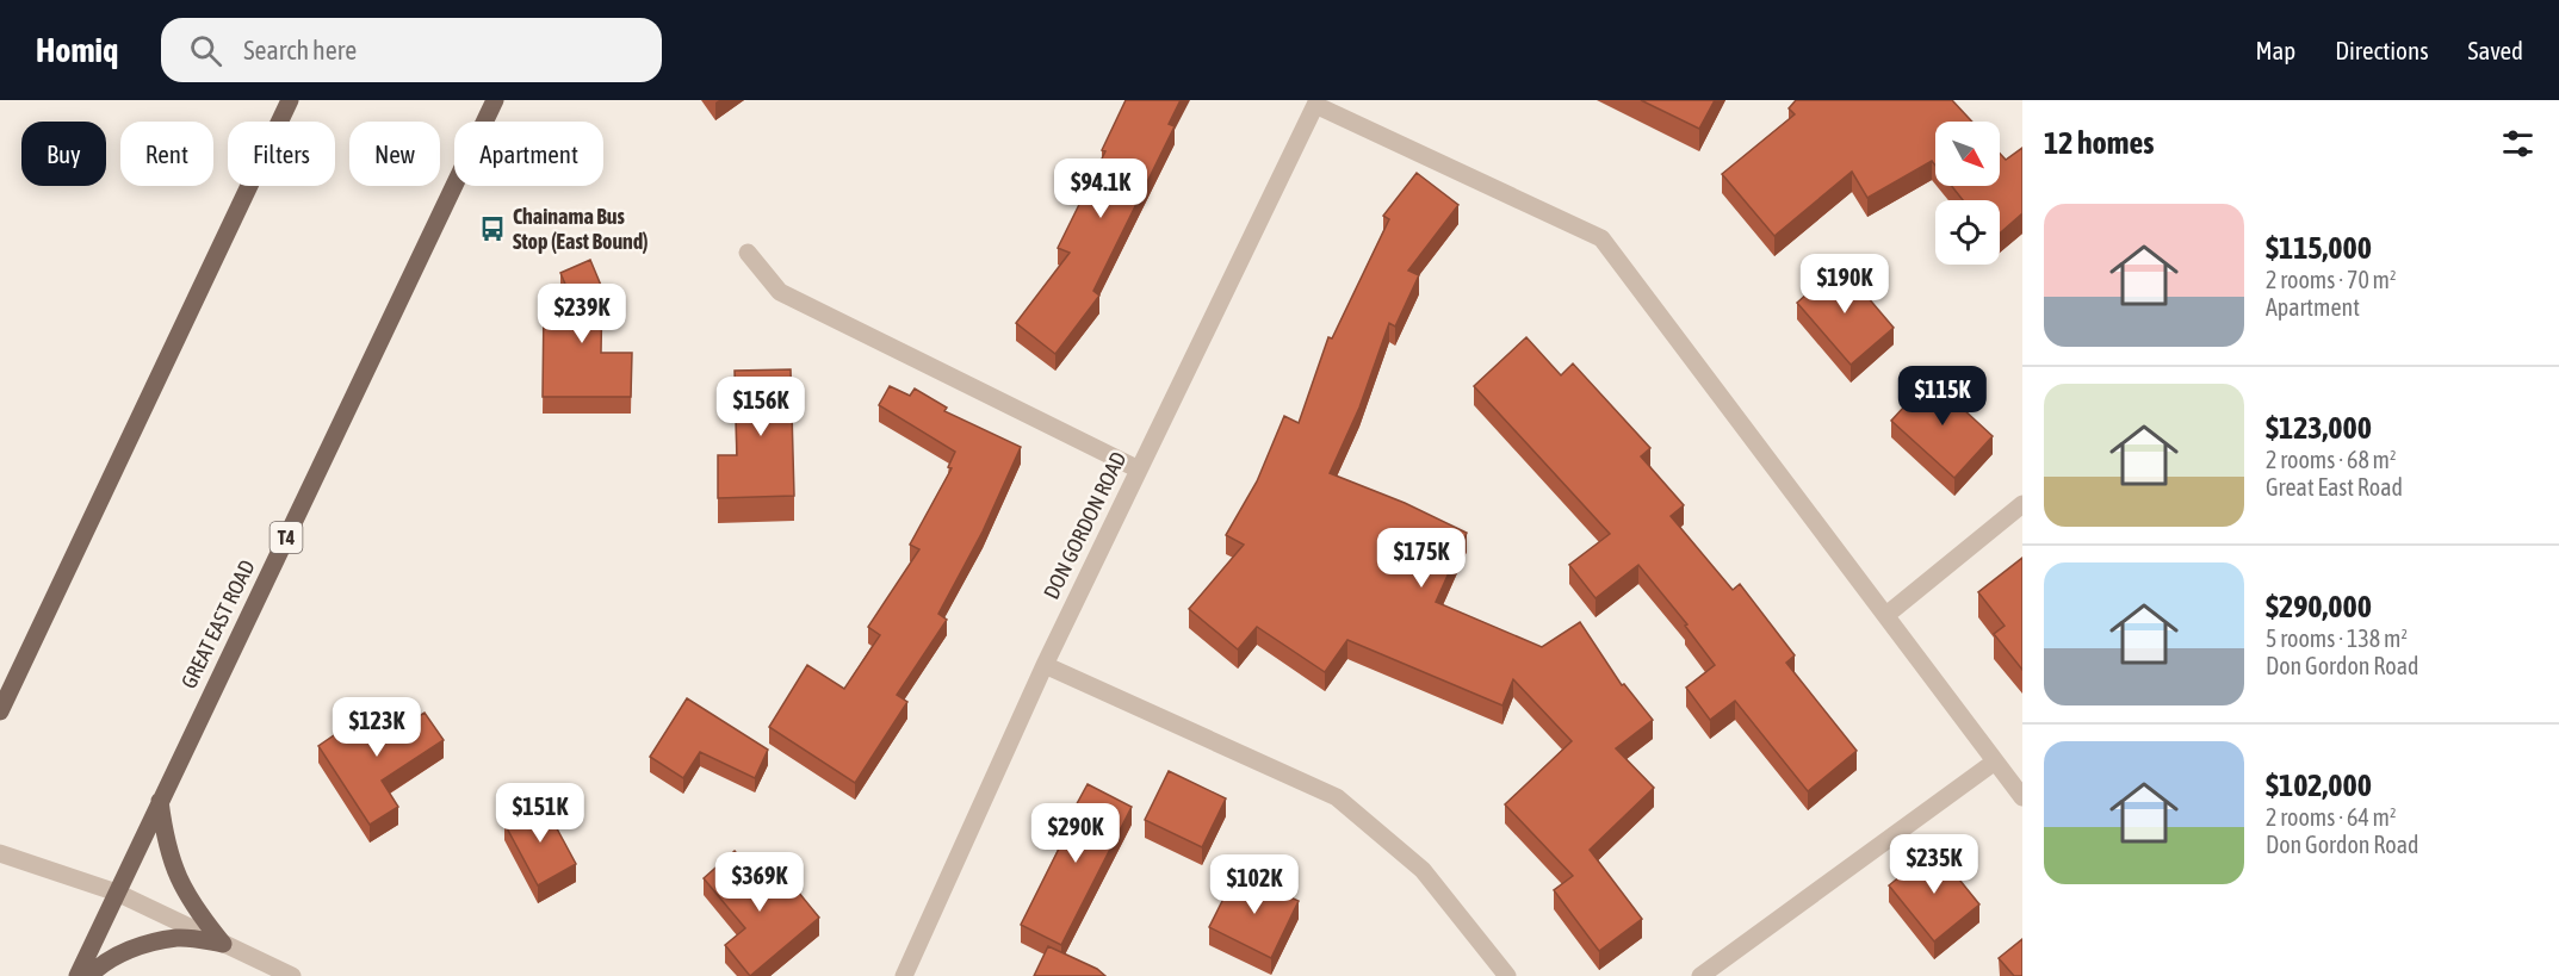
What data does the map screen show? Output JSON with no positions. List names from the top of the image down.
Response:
{
  "streets": {
    "main road": ["T4", "GREAT EAST ROAD"],
    "street": ["DON GORDON ROAD"]
  },
  "places": {
    "bus stop": ["Chainama Bus Stop (East Bound)"]
  },
  "north": "bottom right",
  "page": {
    "header": "Homiq",
    "search": "Search here",
    "nav": ["Map", "Directions", "Saved"],
    "heading": "12 homes",
    "chip": [
      "Buy",
      "Rent",
      "Filters",
      "New",
      "Apartment"
    ],
    "price": [
      "$94.1K",
      "$190K",
      "$239K",
      "$115K",
      "$156K",
      "$175K",
      "$123K",
      "$151K",
      "$290K",
      "$235K",
      "$369K",
      "$102K"
    ],
    "list": [
      {
        "name": "$115,000",
        "note": "2 rooms · 70 m² · Apartment"
      },
      {
        "name": "$123,000",
        "note": "2 rooms · 68 m² · Great East Road"
      },
      {
        "name": "$290,000",
        "note": "5 rooms · 138 m² · Don Gordon Road"
      },
      {
        "name": "$102,000",
        "note": "2 rooms · 64 m² · Don Gordon Road"
      }
    ]
  }
}
